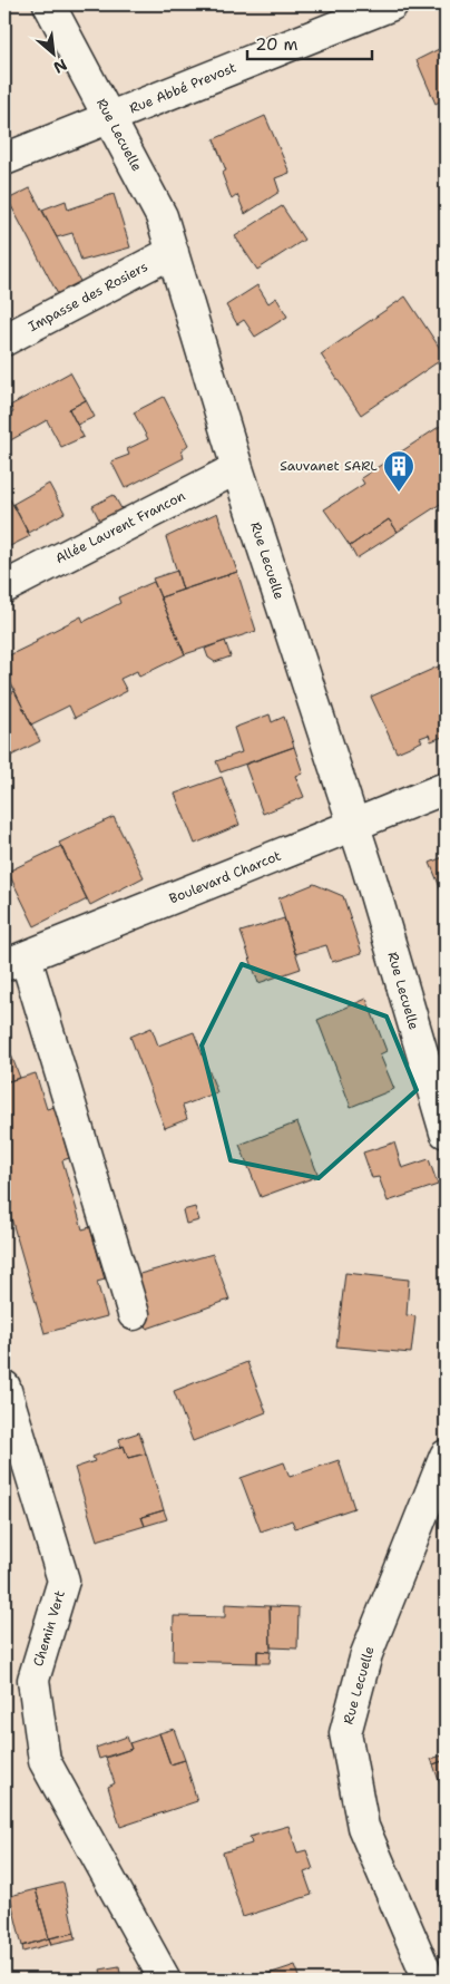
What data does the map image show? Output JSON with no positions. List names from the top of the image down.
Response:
{
  "streets": {
    "street": [
      "Rue Abbé Prevost",
      "Rue Lecuelle",
      "Impasse des Rosiers",
      "Allée Laurent Francon",
      "Boulevard Charcot",
      "Chemin Vert"
    ]
  },
  "crossings": [
    ["Rue Abbé Prevost", "Rue Lecuelle"],
    ["Rue Lecuelle", "Impasse des Rosiers"],
    ["Rue Lecuelle", "Allée Laurent Francon"],
    ["Rue Lecuelle", "Boulevard Charcot"]
  ],
  "places": {
    "building": ["Sauvanet SARL"]
  },
  "scale_bar": "20 m",
  "north": "bottom right"
}
